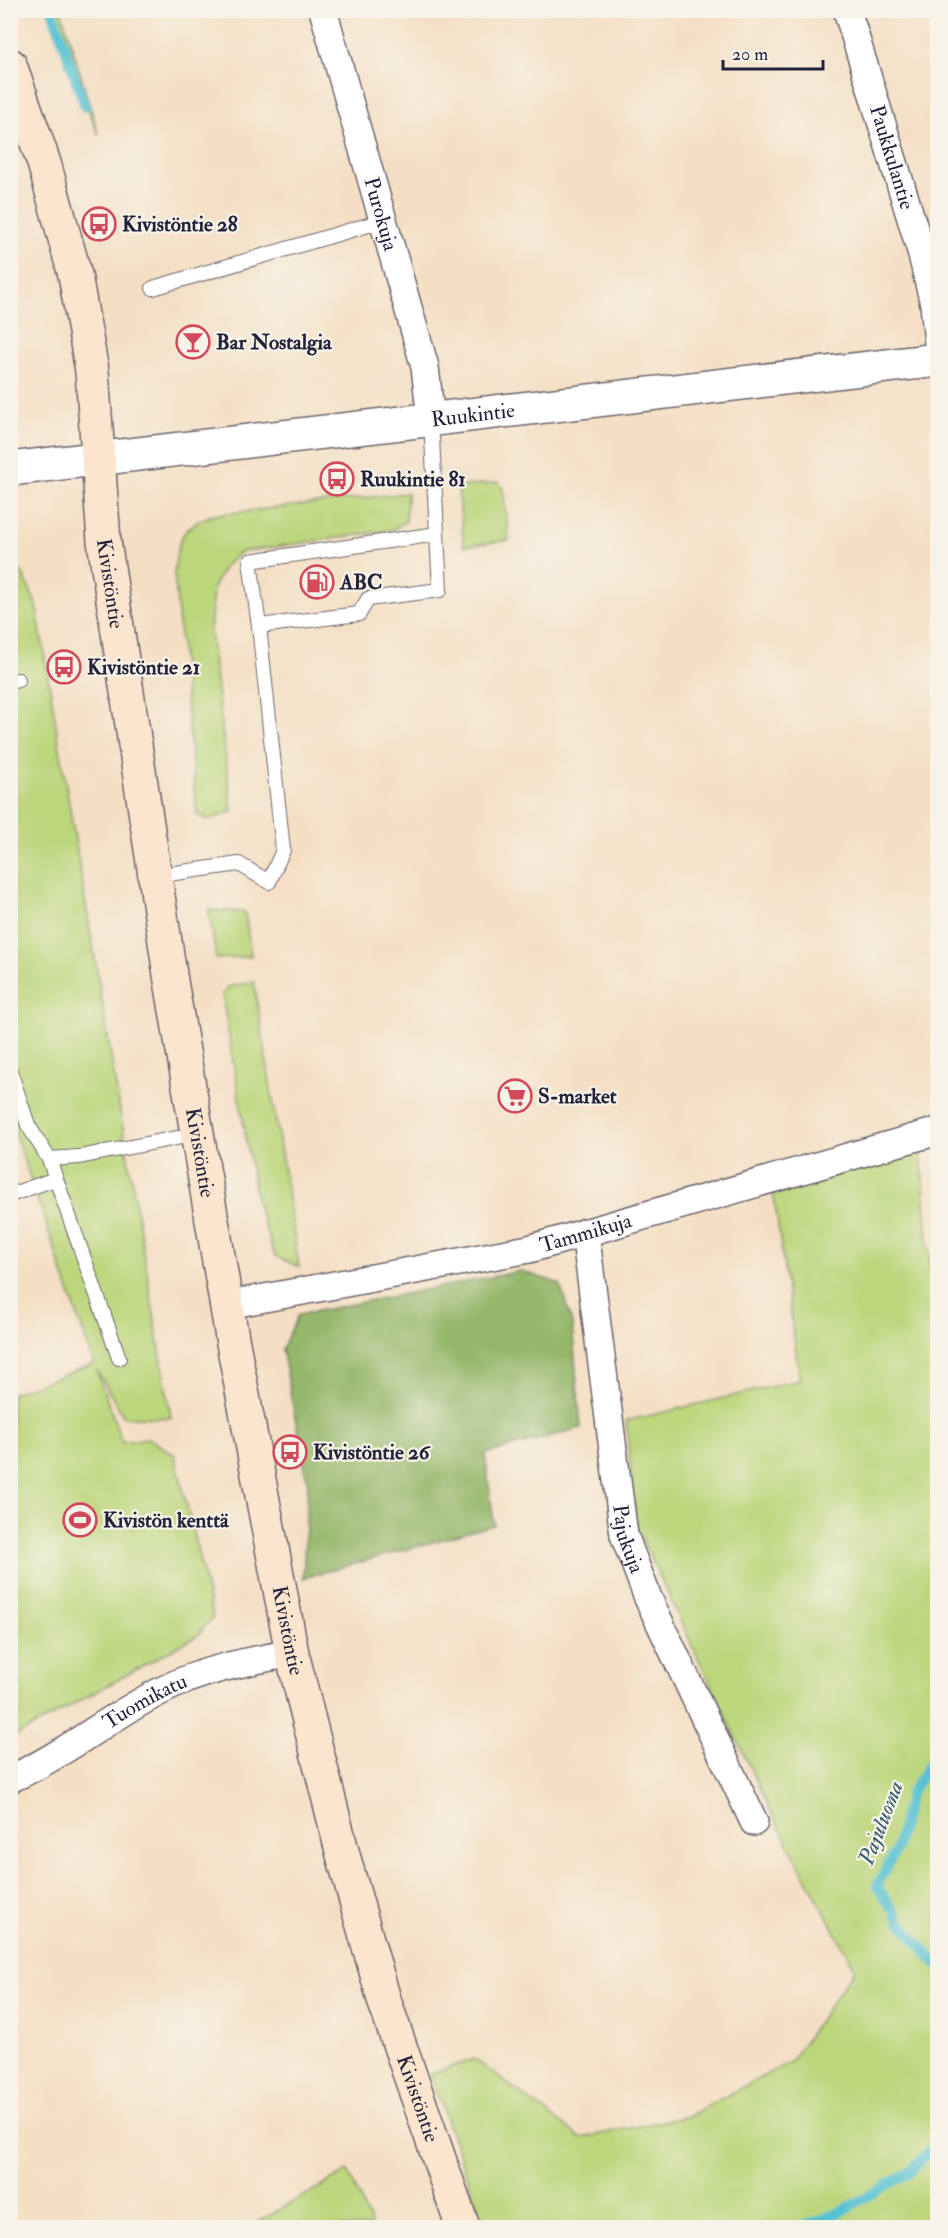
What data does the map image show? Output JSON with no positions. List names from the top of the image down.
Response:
{
  "streets": {
    "main road": ["Kivistöntie"],
    "street": [
      "Paukkulantie",
      "Purokuja",
      "Ruukintie",
      "Tammikuja",
      "Pajukuja",
      "Tuomikatu"
    ]
  },
  "crossings": [
    ["Purokuja", "Ruukintie"],
    ["Ruukintie", "Kivistöntie"],
    ["Kivistöntie", "Tammikuja"],
    ["Kivistöntie", "Tuomikatu"],
    ["Tammikuja", "Pajukuja"]
  ],
  "water": ["Pajuluoma"],
  "places": {
    "bus stop": [
      "Kivistöntie 28",
      "Ruukintie 81",
      "Kivistöntie 21",
      "Kivistöntie 26"
    ],
    "bar": ["Bar Nostalgia"],
    "fuel station": ["ABC"],
    "supermarket": ["S-market"],
    "sports": ["Kivistön kenttä"]
  },
  "scale_bar": "20 m"
}
